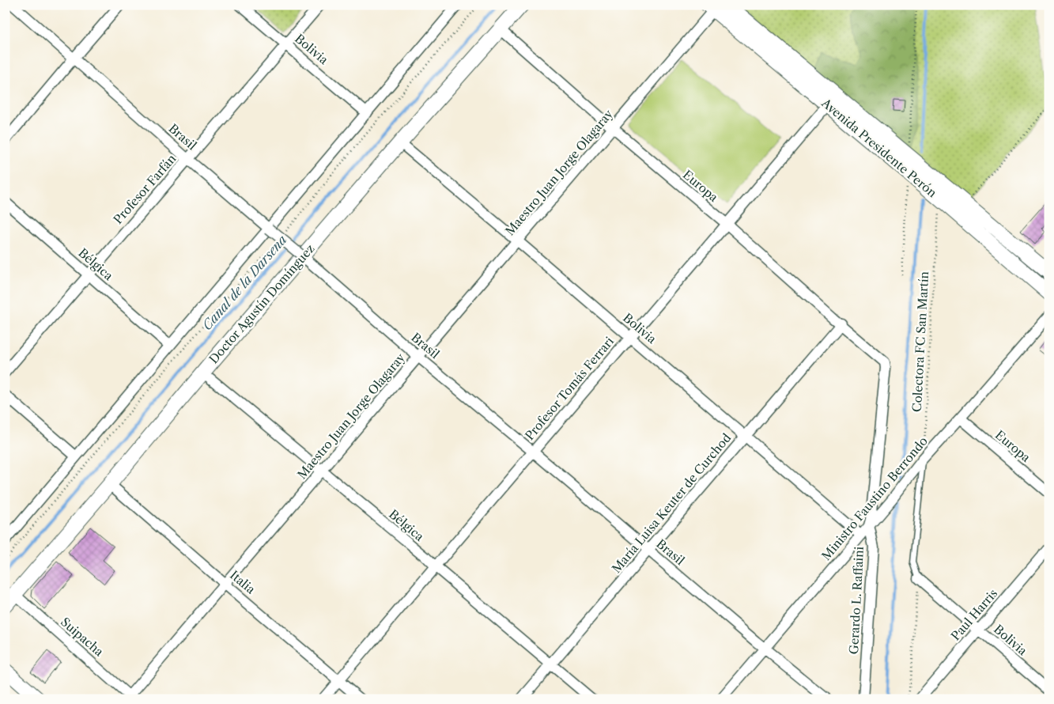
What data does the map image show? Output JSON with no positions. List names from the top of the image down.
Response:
{
  "streets": {
    "main road": ["Avenida Presidente Perón", "Doctor Agustín Domínguez"],
    "street": [
      "Bolivia",
      "Brasil",
      "Maestro Juan Jorge Olagaray",
      "Europa",
      "Profesor Farfán",
      "Bélgica",
      "Profesor Tomás Ferrari",
      "Ministro Faustino Berrondo",
      "María Luisa Keuter de Curchod",
      "Italia",
      "Gerardo L. Raffaini",
      "Paul Harris",
      "Suipacha"
    ],
    "path": ["Colectora FC San Martín"]
  },
  "crossings": [
    ["Bolivia", "Maestro Juan Jorge Olagaray"],
    ["Bolivia", "Profesor Farfán"],
    ["Bolivia", "Doctor Agustín Domínguez"],
    ["Bolivia", "Profesor Tomás Ferrari"],
    ["Bolivia", "Ministro Faustino Berrondo"],
    ["Bolivia", "María Luisa Keuter de Curchod"],
    ["Bolivia", "Paul Harris"],
    ["Brasil", "Maestro Juan Jorge Olagaray"],
    ["Brasil", "Profesor Farfán"],
    ["Brasil", "Doctor Agustín Domínguez"],
    ["Brasil", "Profesor Tomás Ferrari"],
    ["Brasil", "Ministro Faustino Berrondo"],
    ["Brasil", "María Luisa Keuter de Curchod"],
    ["Avenida Presidente Perón", "Maestro Juan Jorge Olagaray"],
    ["Avenida Presidente Perón", "Colectora FC San Martín"],
    ["Avenida Presidente Perón", "Profesor Tomás Ferrari"],
    ["Maestro Juan Jorge Olagaray", "Europa"],
    ["Maestro Juan Jorge Olagaray", "Bélgica"],
    ["Maestro Juan Jorge Olagaray", "Italia"],
    ["Maestro Juan Jorge Olagaray", "Suipacha"],
    ["Europa", "Doctor Agustín Domínguez"],
    ["Europa", "Profesor Tomás Ferrari"],
    ["Europa", "Ministro Faustino Berrondo"],
    ["Europa", "María Luisa Keuter de Curchod"],
    ["Europa", "Gerardo L. Raffaini"],
    ["Profesor Farfán", "Bélgica"],
    ["Bélgica", "Doctor Agustín Domínguez"],
    ["Bélgica", "Profesor Tomás Ferrari"],
    ["Bélgica", "María Luisa Keuter de Curchod"],
    ["Doctor Agustín Domínguez", "Italia"],
    ["Doctor Agustín Domínguez", "Suipacha"],
    ["Colectora FC San Martín", "Ministro Faustino Berrondo"],
    ["Profesor Tomás Ferrari", "Italia"],
    ["Ministro Faustino Berrondo", "Gerardo L. Raffaini"]
  ],
  "water": ["Canal de la Darsena"]
}
